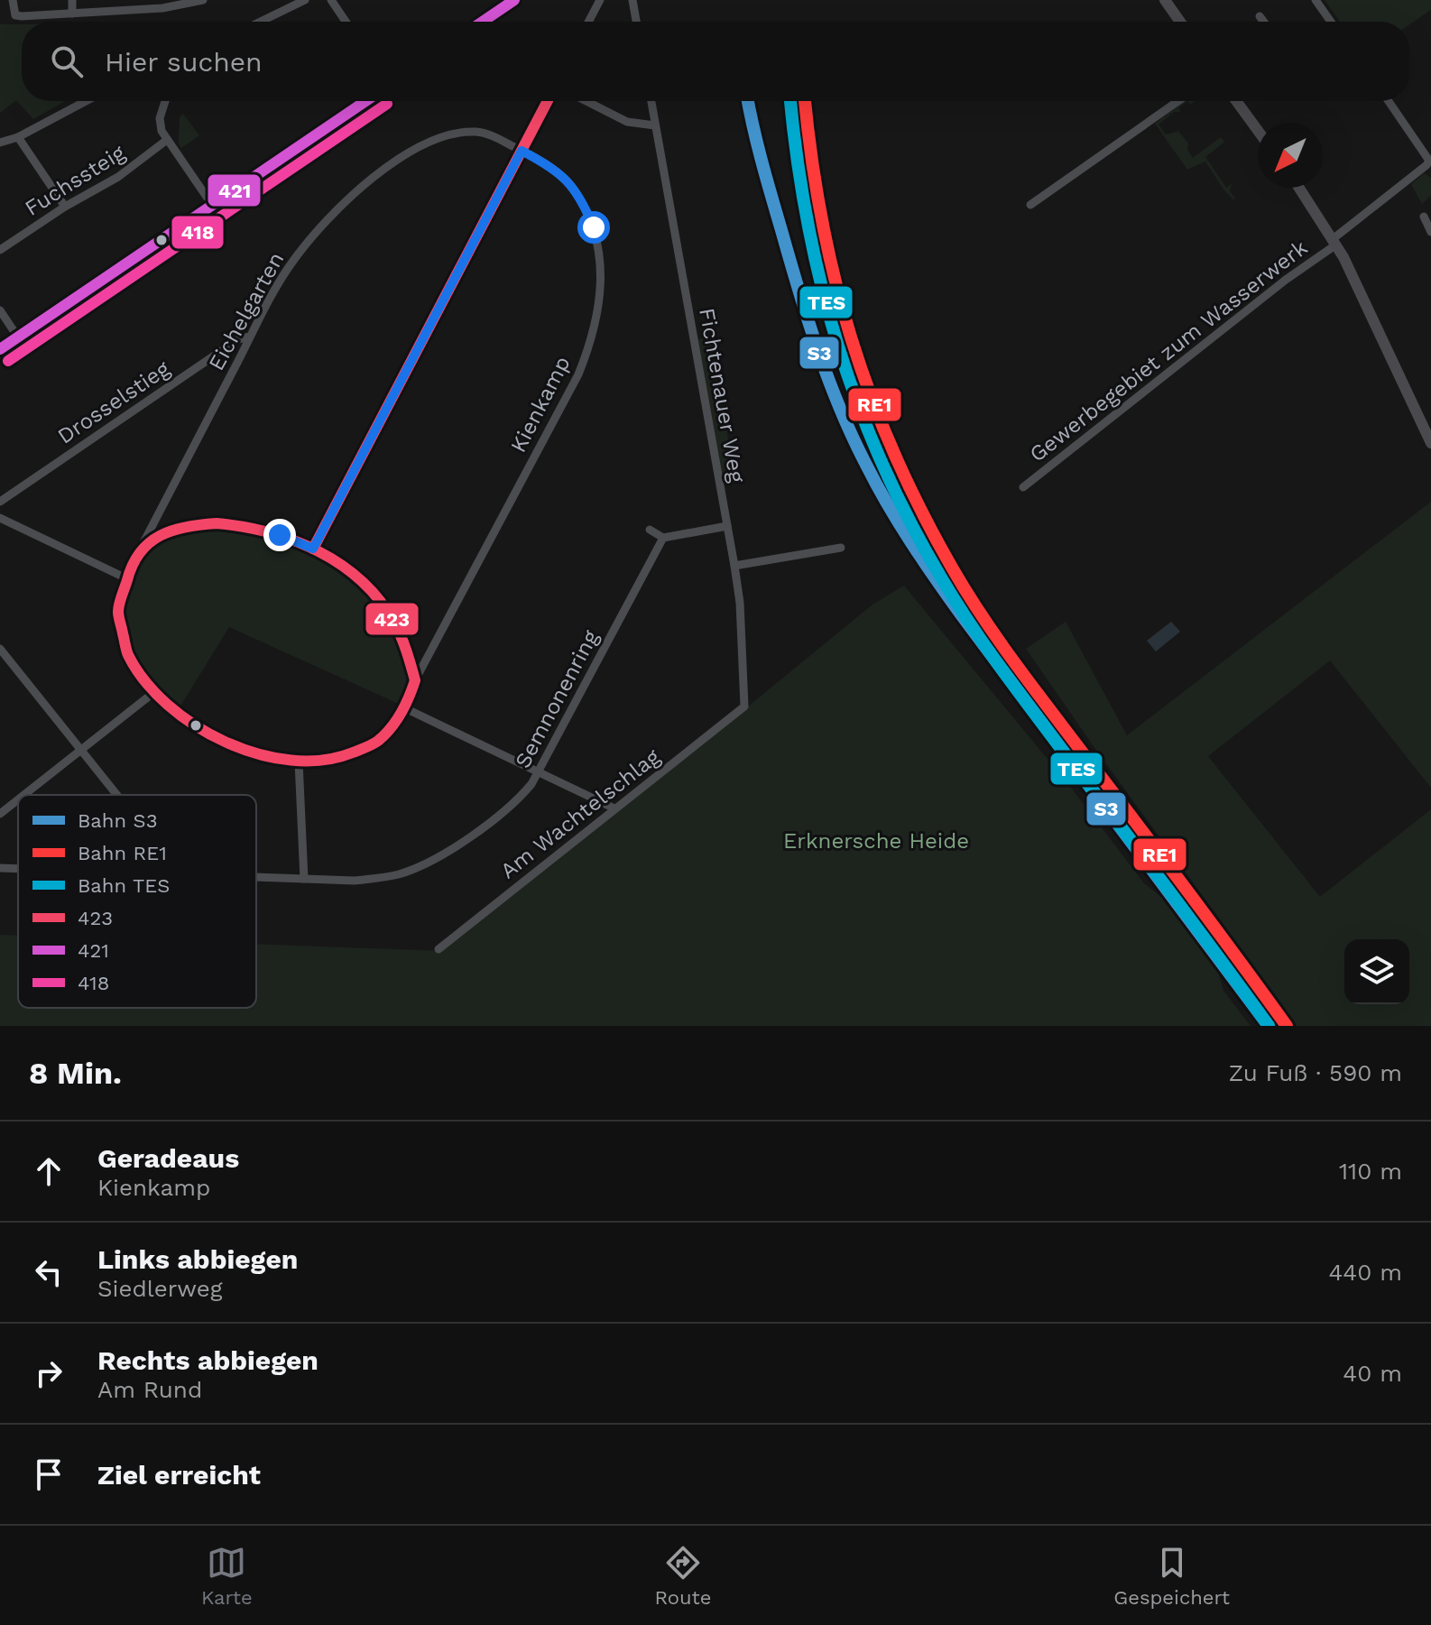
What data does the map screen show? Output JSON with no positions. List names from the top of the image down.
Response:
{
  "streets": {
    "street": [
      "Fuchssteig",
      "Eichelgarten",
      "Gewerbegebiet zum Wasserwerk",
      "Fichtenauer Weg",
      "Drosselstieg",
      "Kienkamp",
      "Semnonenring",
      "Am Wachtelschlag"
    ]
  },
  "crossings": [
    ["Eichelgarten", "Drosselstieg"],
    ["Eichelgarten", "Kienkamp"],
    ["Fichtenauer Weg", "Am Wachtelschlag"]
  ],
  "parks": ["Erknersche Heide"],
  "lines": [
    "transit line 421",
    "rail line S3",
    "rail line RE1",
    "rail line TES",
    "transit line 423",
    "transit line 418"
  ],
  "legend": [
    "Bahn S3",
    "Bahn RE1",
    "Bahn TES",
    "423",
    "421",
    "418"
  ],
  "north": "bottom left",
  "page": {
    "search": "Hier suchen",
    "heading": ["8 Min.", "Zu Fuß · 590 m"],
    "list": [
      ["Geradeaus", "Kienkamp", "110 m"],
      ["Links abbiegen", "Siedlerweg", "440 m"],
      ["Rechts abbiegen", "Am Rund", "40 m"],
      "Ziel erreicht"
    ],
    "nav": ["Karte", "Route", "Gespeichert"]
  }
}
